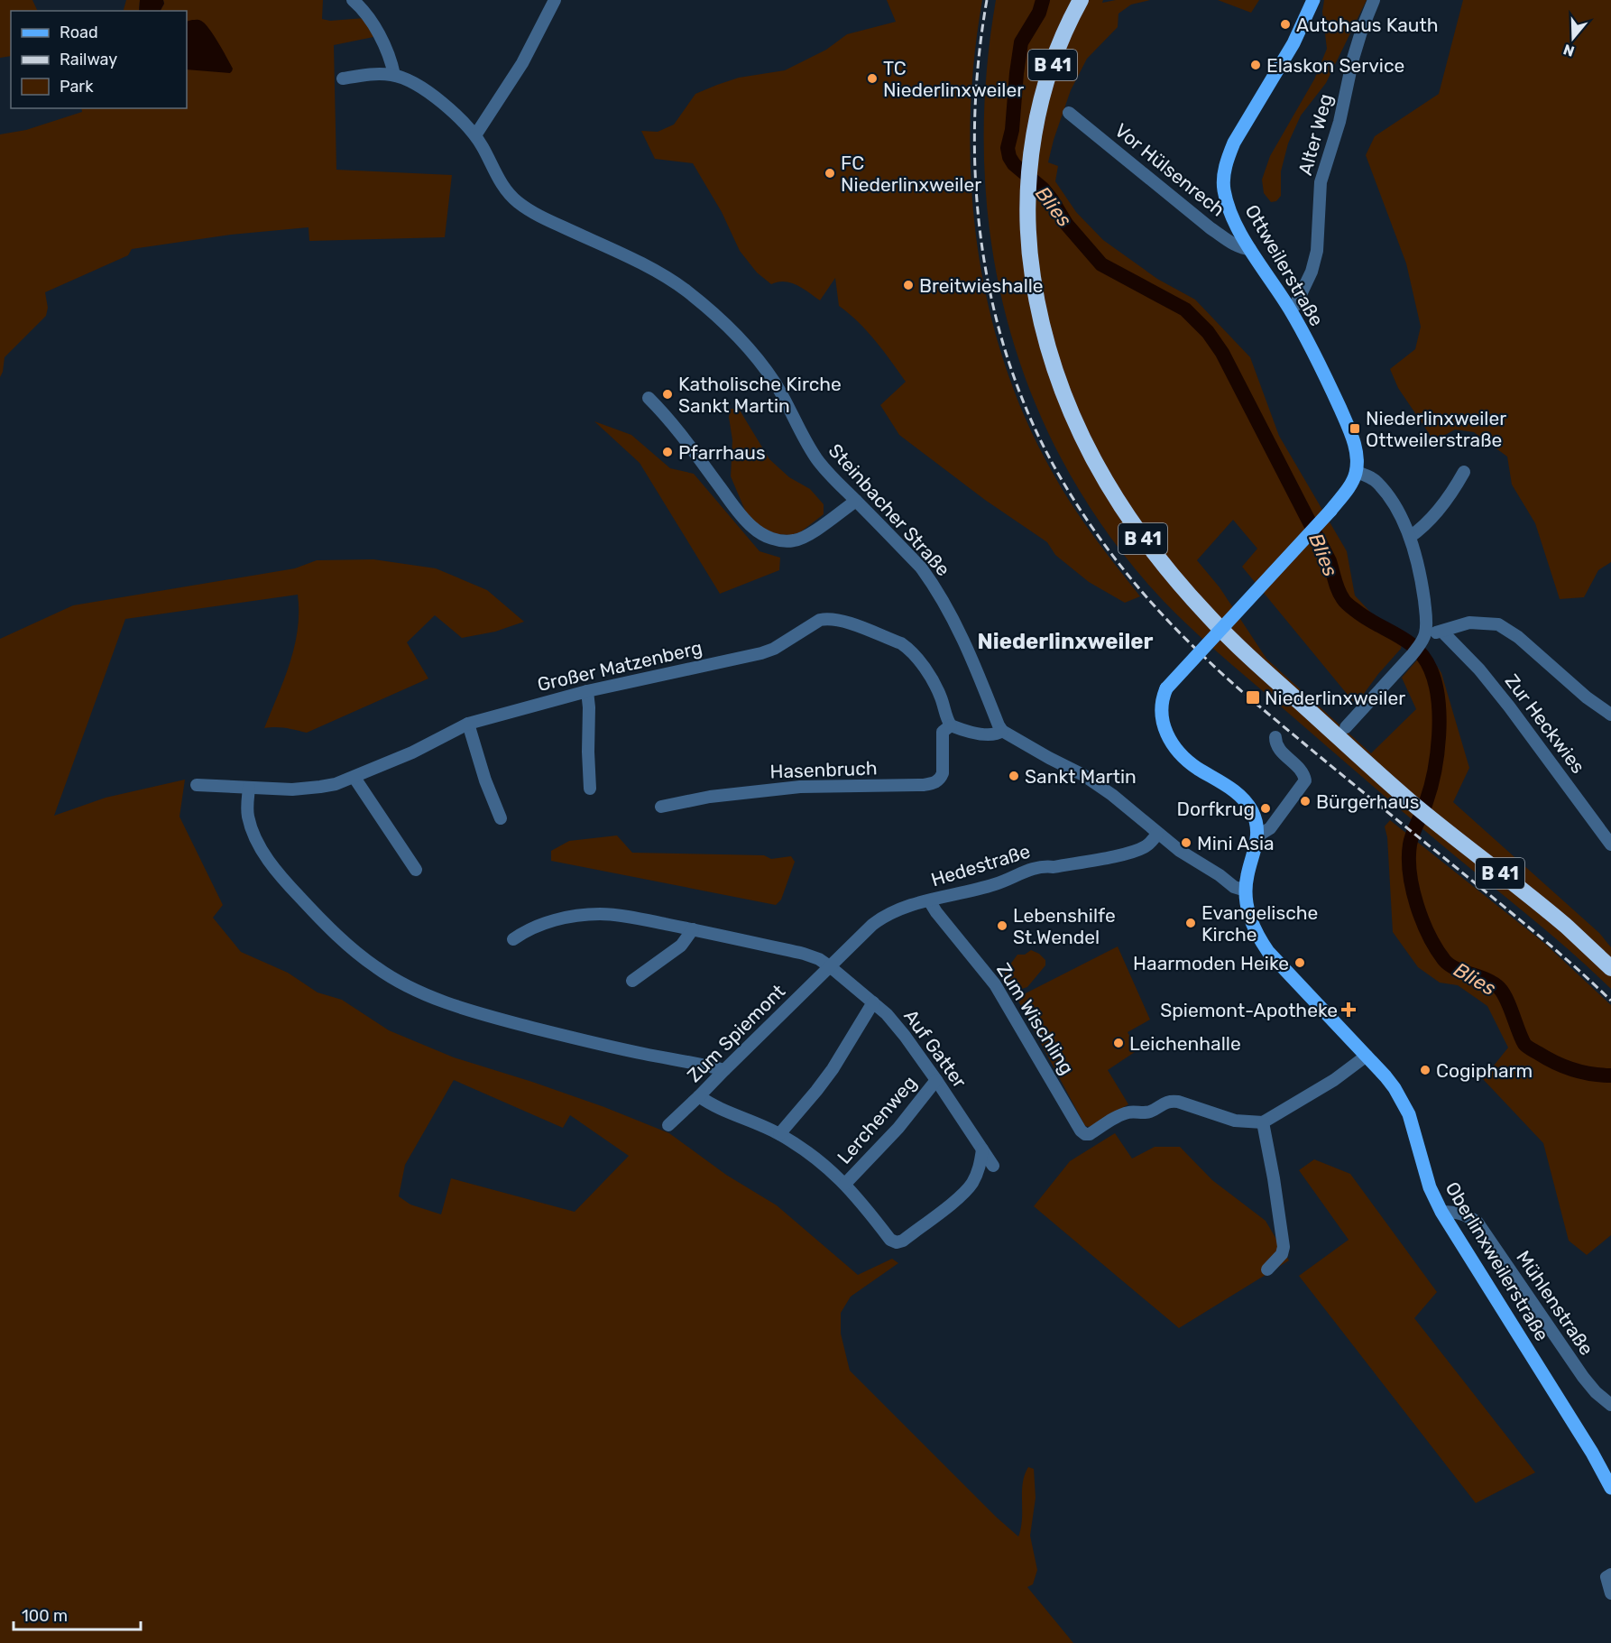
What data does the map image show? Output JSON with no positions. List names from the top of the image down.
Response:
{
  "streets": {
    "highway": ["B 41"],
    "main road": ["Ottweilerstraße", "Oberlinxweilerstraße"],
    "street": [
      "Alter Weg",
      "Vor Hülsenrech",
      "Steinbacher Straße",
      "Großer Matzenberg",
      "Zur Heckwies",
      "Hasenbruch",
      "Hedestraße",
      "Zum Wischling",
      "Zum Spiemont",
      "Auf Gatter",
      "Lerchenweg",
      "Mühlenstraße"
    ]
  },
  "crossings": [
    ["Alter Weg", "Ottweilerstraße"],
    ["Vor Hülsenrech", "Ottweilerstraße"],
    ["Großer Matzenberg", "Hasenbruch"],
    ["Hedestraße", "Zum Wischling"],
    ["Hedestraße", "Zum Spiemont"],
    ["Hedestraße", "Auf Gatter"],
    ["Zum Spiemont", "Auf Gatter"],
    ["Auf Gatter", "Lerchenweg"],
    ["Oberlinxweilerstraße", "Mühlenstraße"]
  ],
  "districts": ["Niederlinxweiler"],
  "water": ["Blies"],
  "places": {
    "other": [
      "Autohaus Kauth",
      "Elaskon Service",
      "TC Niederlinxweiler",
      "FC Niederlinxweiler",
      "Breitwieshalle",
      "Katholische Kirche Sankt Martin",
      "Pfarrhaus",
      "Sankt Martin",
      "Bürgerhaus",
      "Dorfkrug",
      "Mini Asia",
      "Evangelische Kirche",
      "Lebenshilfe St.Wendel",
      "Haarmoden Heike",
      "Leichenhalle",
      "Cogipharm"
    ],
    "transit": ["Niederlinxweiler Ottweilerstraße", "Niederlinxweiler"],
    "health": ["Spiemont-Apotheke"]
  },
  "legend": ["Road", "Railway", "Park"],
  "scale_bar": "100 m",
  "north": "bottom"
}
